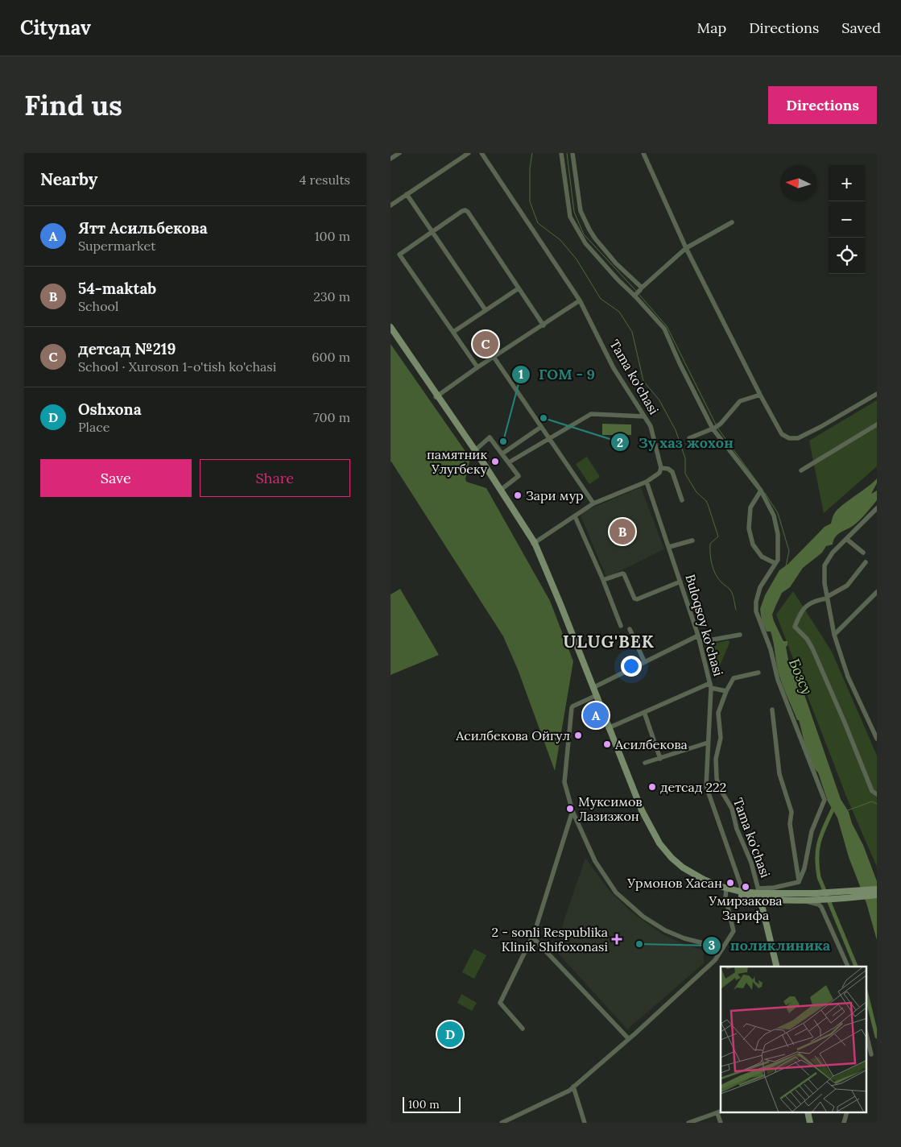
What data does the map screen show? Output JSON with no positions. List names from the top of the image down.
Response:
{
  "streets": {
    "street": ["Tama ko'chasi", "Buloqsoy ko'chasi"]
  },
  "districts": ["ULUG'BEK"],
  "water": ["Бозсу"],
  "places": {
    "other": [
      "Зу хаз жохон",
      "ГОМ - 9",
      "памятник Улугбеку",
      "Зари мур",
      "Асилбекова Ойгул",
      "Асилбекова",
      "детсад 222",
      "Муксимов Лазизжон",
      "Урмонов Хасан",
      "Умирзакова Зарифа",
      "поликлиника"
    ],
    "health": ["2 - sonli Respublika Klinik Shifoxonasi"]
  },
  "scale_bar": "100 m",
  "north": "left",
  "page": {
    "header": "Citynav",
    "nav": ["Map", "Directions", "Saved"],
    "buttons": [
      "Directions",
      ["Save", "Share"]
    ],
    "title": "Find us",
    "heading": ["Nearby", "4 results"],
    "map_buttons": ["+", "−"],
    "list": [
      {
        "mark": "A",
        "name": "Ятт Асильбекова",
        "note": "Supermarket",
        "value": "100 m"
      },
      {
        "mark": "B",
        "name": "54-maktab",
        "note": "School",
        "value": "230 m"
      },
      {
        "mark": "C",
        "name": "детсад №219",
        "note": "School · Хuroson 1-o'tish ko'chasi",
        "value": "600 m"
      },
      {
        "mark": "D",
        "name": "Oshxona",
        "note": "Place",
        "value": "700 m"
      }
    ],
    "pins": [
      "C",
      "B",
      "A",
      "D"
    ],
    "scale": "100 m"
  }
}
